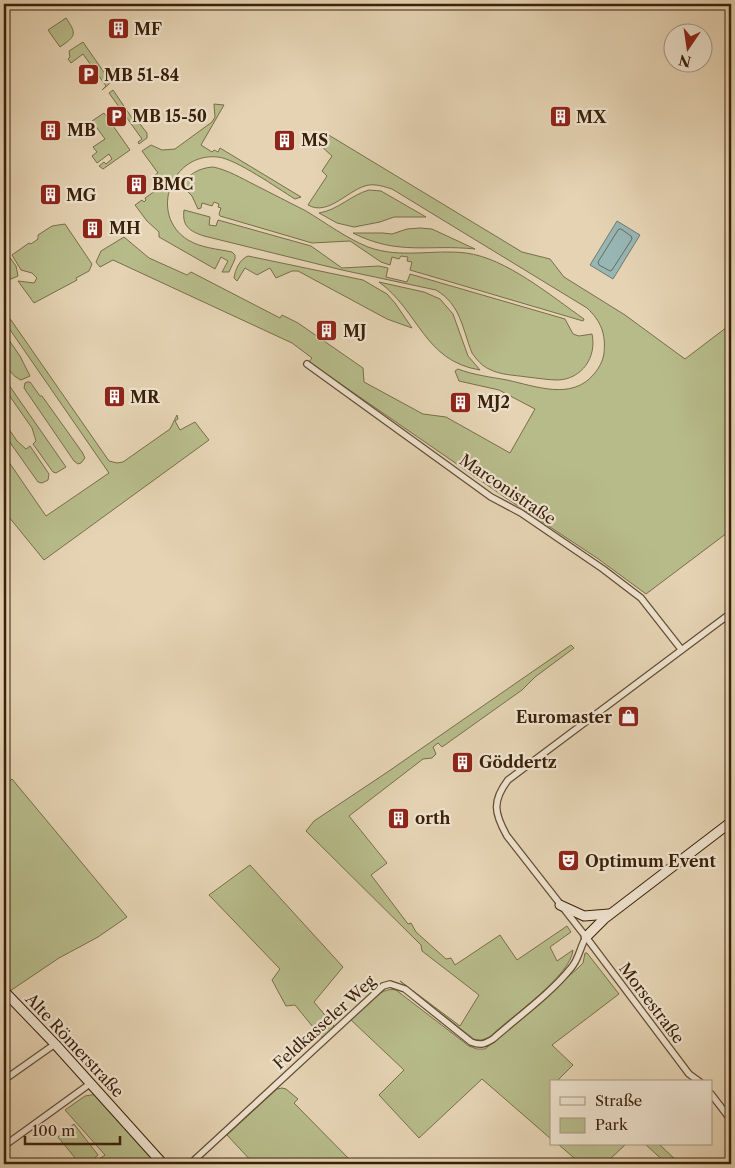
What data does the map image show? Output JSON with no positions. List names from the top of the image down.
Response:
{
  "streets": {
    "street": [
      "Marconistraße",
      "Morsestraße",
      "Feldkasseler Weg",
      "Alte Römerstraße"
    ]
  },
  "crossings": [
    ["Morsestraße", "Feldkasseler Weg"]
  ],
  "places": {
    "building": [
      "MF",
      "MX",
      "MB",
      "MS",
      "BMC",
      "MG",
      "MH",
      "MJ",
      "MR",
      "MJ2",
      "Göddertz",
      "orth"
    ],
    "parking": ["MB 51-84", "MB 15-50"],
    "shop": ["Euromaster"],
    "theatre": ["Optimum Event"]
  },
  "legend": ["Straße", "Park"],
  "scale_bar": "100 m",
  "north": "bottom"
}
